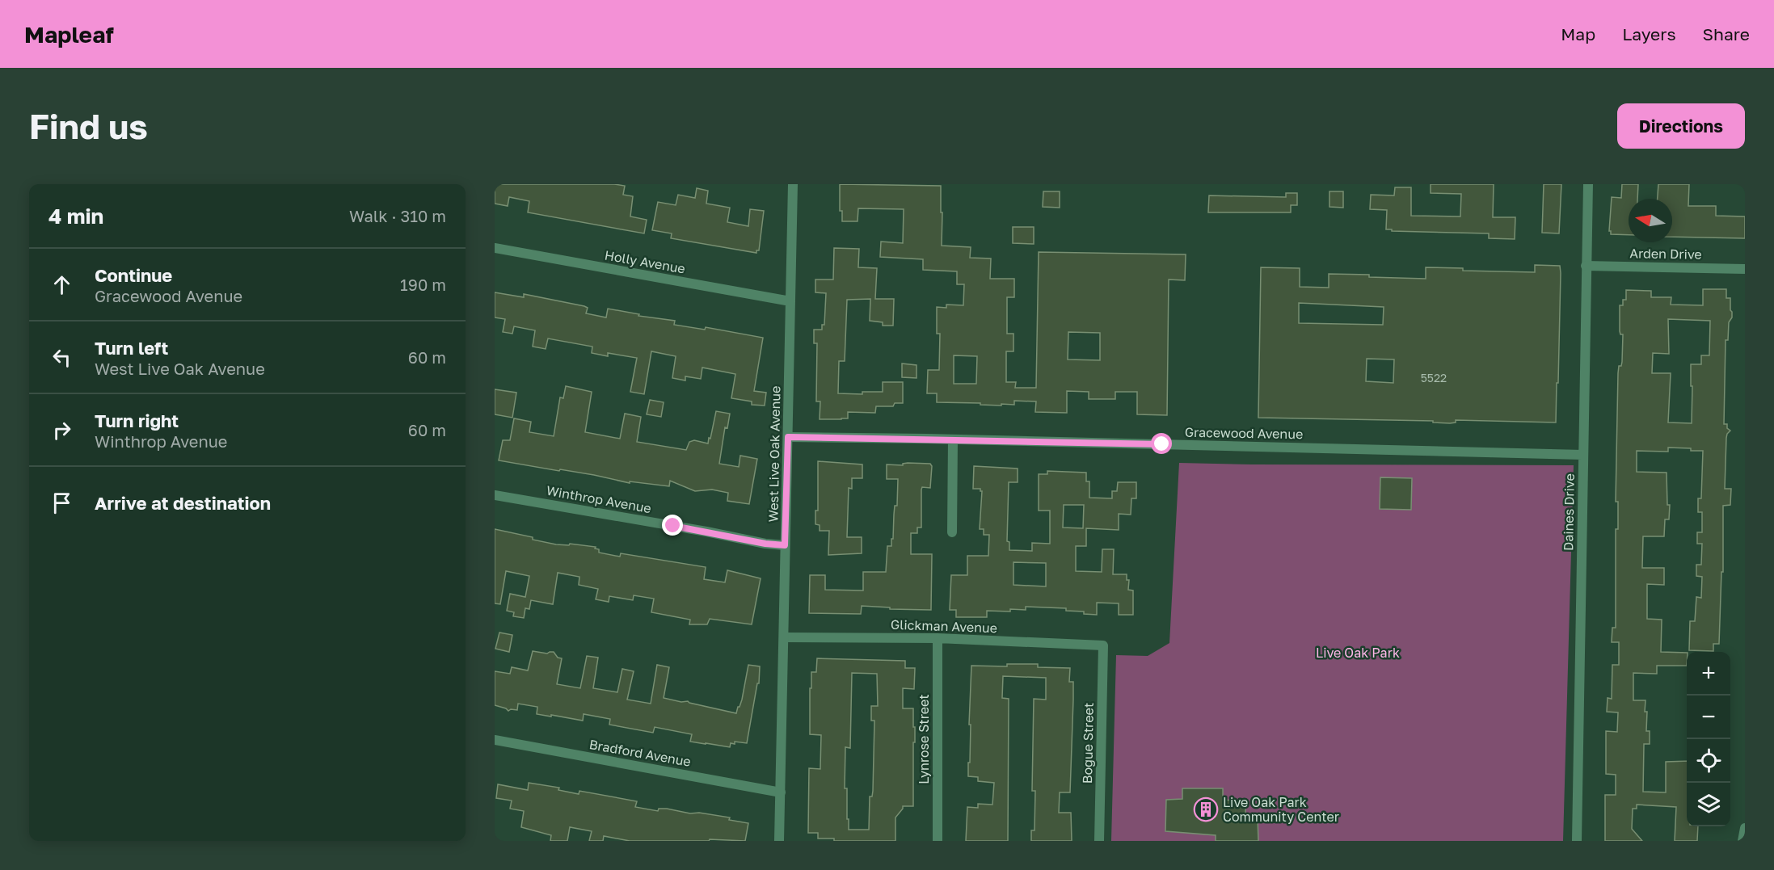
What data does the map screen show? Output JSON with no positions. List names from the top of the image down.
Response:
{
  "streets": {
    "street": [
      "Arden Drive",
      "Holly Avenue",
      "Gracewood Avenue",
      "West Live Oak Avenue",
      "Winthrop Avenue",
      "Daines Drive",
      "Glickman Avenue",
      "Lynrose Street",
      "Bogue Street",
      "Bradford Avenue"
    ]
  },
  "crossings": [
    ["Arden Drive", "Daines Drive"],
    ["Holly Avenue", "West Live Oak Avenue"],
    ["Gracewood Avenue", "West Live Oak Avenue"],
    ["Gracewood Avenue", "Daines Drive"],
    ["West Live Oak Avenue", "Winthrop Avenue"],
    ["West Live Oak Avenue", "Glickman Avenue"],
    ["West Live Oak Avenue", "Bradford Avenue"],
    ["Glickman Avenue", "Lynrose Street"],
    ["Glickman Avenue", "Bogue Street"]
  ],
  "parks": ["Live Oak Park"],
  "places": {
    "building": ["Live Oak Park Community Center"]
  },
  "house_numbers": ["5522"],
  "north": "left",
  "page": {
    "header": "Mapleaf",
    "nav": ["Map", "Layers", "Share"],
    "buttons": "Directions",
    "title": "Find us",
    "heading": ["4 min", "Walk · 310 m"],
    "list": [
      ["Continue", "Gracewood Avenue", "190 m"],
      ["Turn left", "West Live Oak Avenue", "60 m"],
      ["Turn right", "Winthrop Avenue", "60 m"],
      "Arrive at destination"
    ],
    "map_buttons": ["+", "−"]
  }
}
